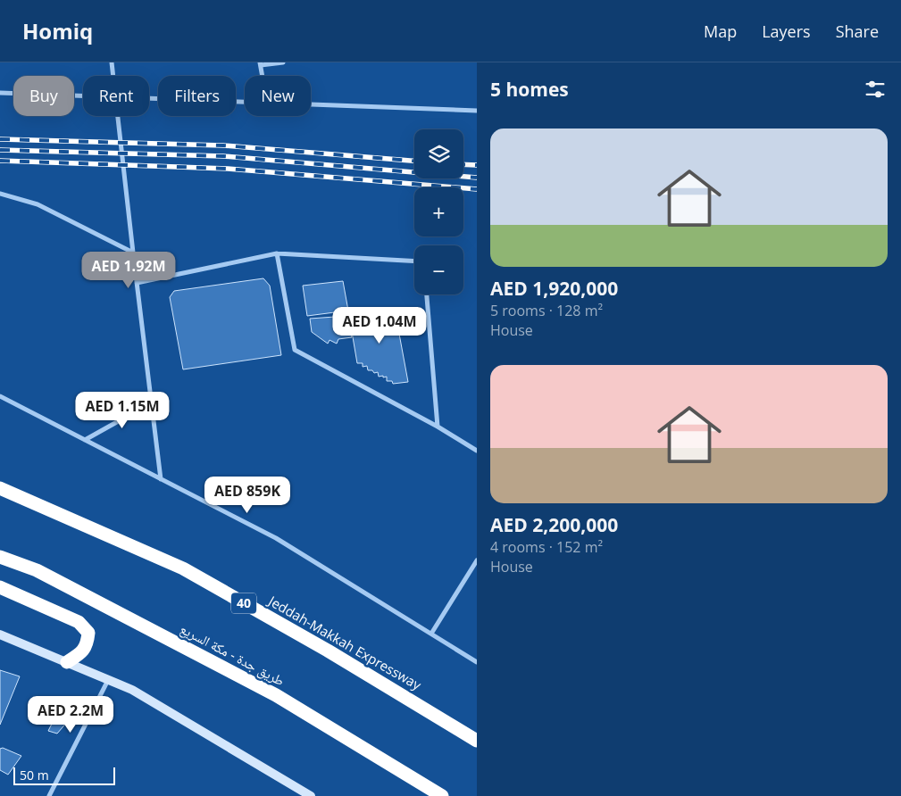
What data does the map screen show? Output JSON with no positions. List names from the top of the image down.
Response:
{
  "streets": {
    "highway": ["40", "Jeddah-Makkah Expressway", "طريق جدة - مكة السريع"]
  },
  "scale_bar": "50 m",
  "page": {
    "header": "Homiq",
    "nav": ["Map", "Layers", "Share"],
    "heading": "5 homes",
    "chip": [
      "Buy",
      "Rent",
      "Filters",
      "New"
    ],
    "list": [
      {
        "name": "AED 1,920,000",
        "note": "5 rooms · 128 m² · House"
      },
      {
        "name": "AED 2,200,000",
        "note": "4 rooms · 152 m² · House"
      }
    ],
    "map_buttons": ["+", "−"],
    "price": [
      "AED 1.92M",
      "AED 1.04M",
      "AED 1.15M",
      "AED 859K",
      "AED 2.2M"
    ],
    "scale": "50 m"
  }
}
